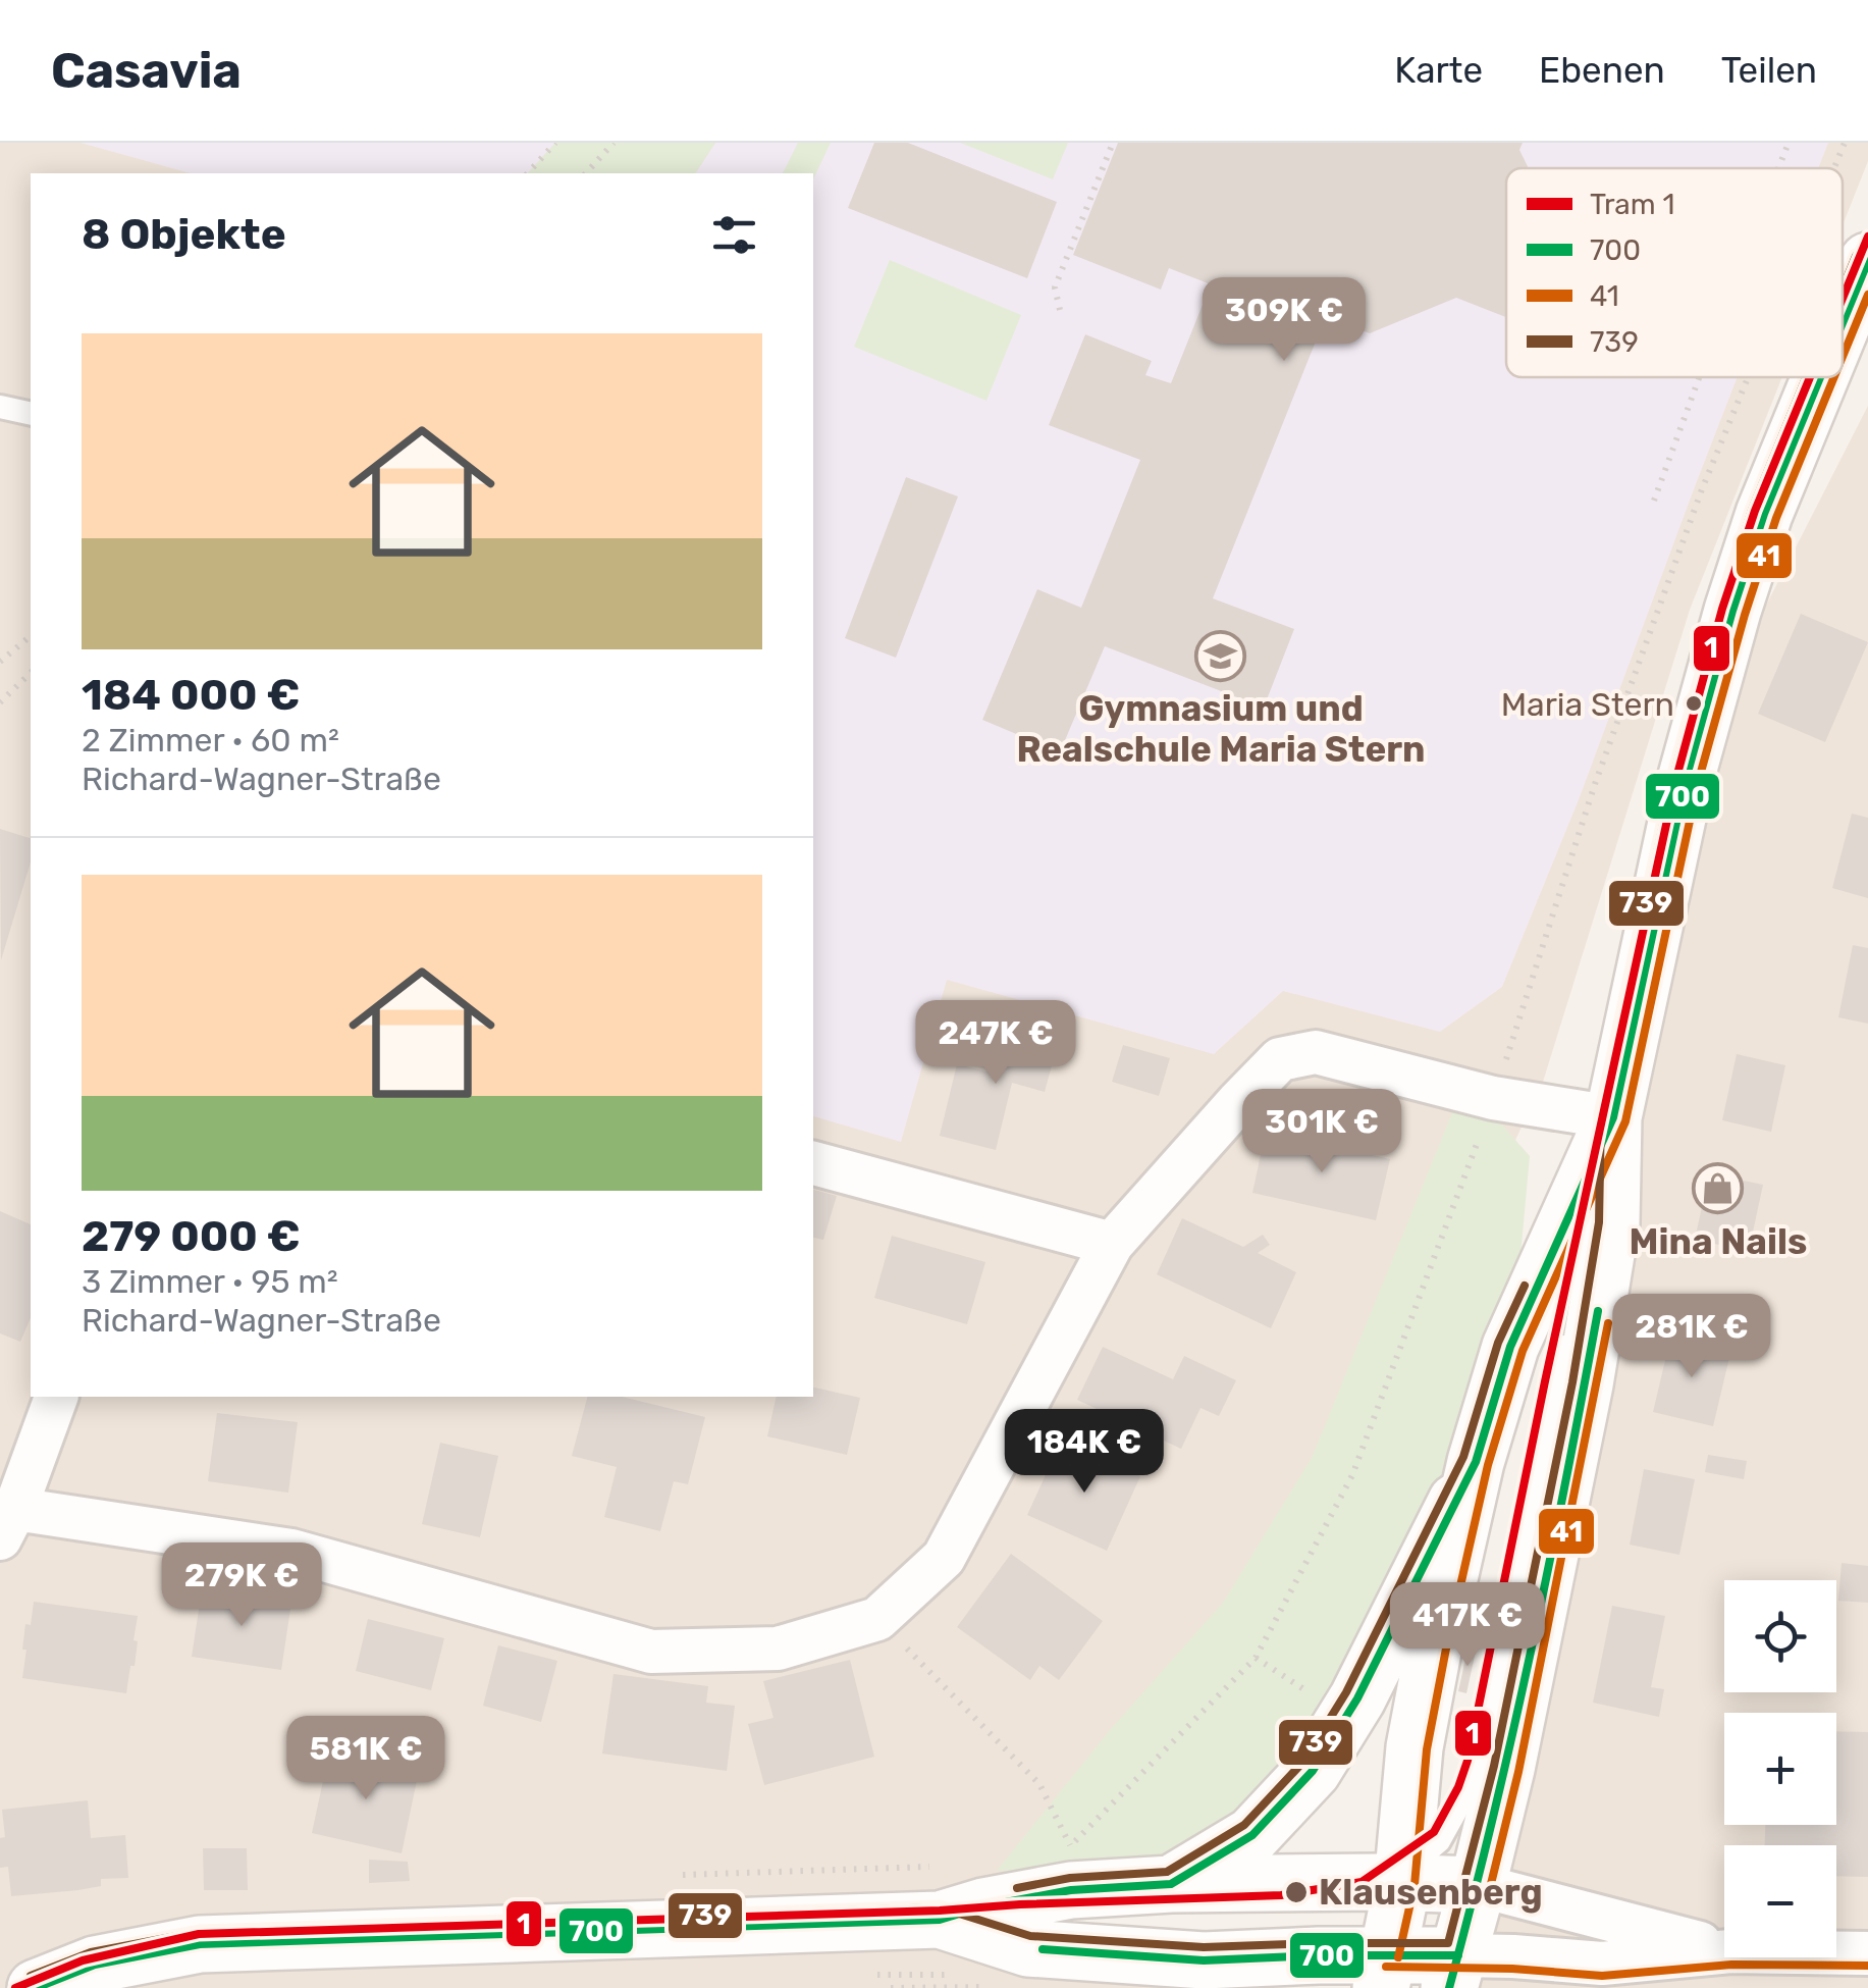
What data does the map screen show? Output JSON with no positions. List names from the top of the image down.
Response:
{
  "places": {
    "school or university": ["Gymnasium und Realschule Maria Stern"],
    "other": ["Maria Stern", "Klausenberg"],
    "shop": ["Mina Nails"]
  },
  "lines": [
    "tram line 1",
    "transit line 739",
    "transit line 700",
    "transit line 41"
  ],
  "legend": [
    "Tram 1",
    "700",
    "41",
    "739"
  ],
  "page": {
    "header": "Casavia",
    "nav": ["Karte", "Ebenen", "Teilen"],
    "heading": "8 Objekte",
    "price": [
      "309K €",
      "247K €",
      "301K €",
      "281K €",
      "184K €",
      "279K €",
      "417K €",
      "581K €"
    ],
    "list": [
      {
        "name": "184 000 €",
        "note": "2 Zimmer · 60 m² · Richard-Wagner-Straße"
      },
      {
        "name": "279 000 €",
        "note": "3 Zimmer · 95 m² · Richard-Wagner-Straße"
      }
    ],
    "map_buttons": ["+", "−"]
  }
}
